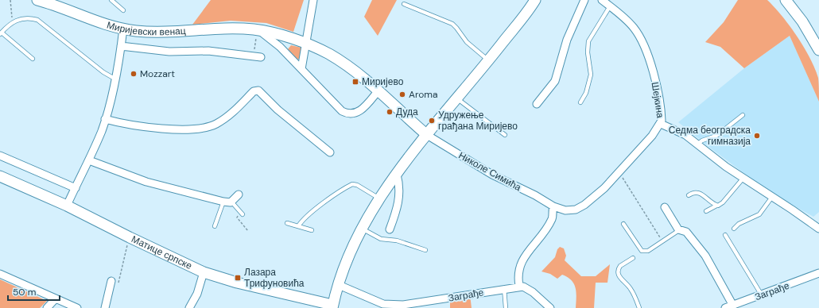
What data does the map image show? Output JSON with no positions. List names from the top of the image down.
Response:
{
  "streets": {
    "main road": ["Миријевски венац", "Матице српске"],
    "street": ["Шејкина", "Николе Симића", "Заграђе"]
  },
  "crossings": [
    ["Миријевски венац", "Николе Симића"],
    ["Шејкина", "Николе Симића"]
  ],
  "places": {
    "other": [
      "Mozzart",
      "Aroma",
      "Дуда",
      "Удружење грађана Миријево",
      "Седма београдска гимназија"
    ],
    "transit": ["Миријево", "Лазара Трифуновића"]
  },
  "scale_bar": "50 m"
}
